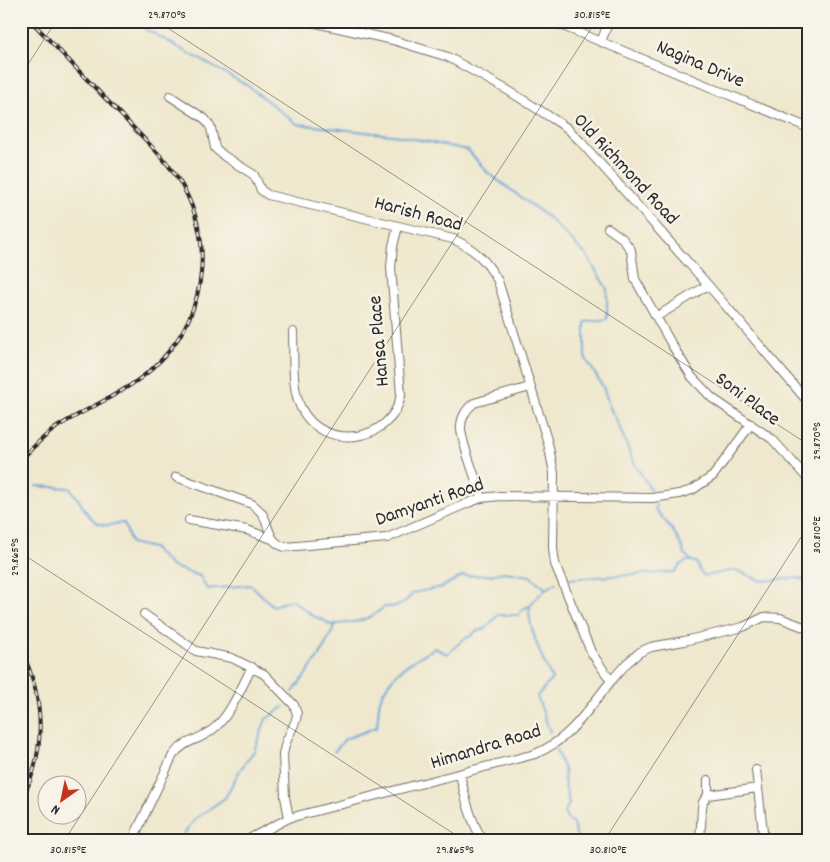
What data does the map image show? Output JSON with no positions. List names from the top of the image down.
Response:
{
  "streets": {
    "street": [
      "Nagina Drive",
      "Old Richmond Road",
      "Harish Road",
      "Hansa Place",
      "Soni Place",
      "Damyanti Road",
      "Himandra Road"
    ]
  },
  "crossings": [
    ["Harish Road", "Hansa Place"],
    ["Harish Road", "Damyanti Road"],
    ["Soni Place", "Damyanti Road"]
  ],
  "north": "bottom left",
  "coordinates": [
    "29.870°S",
    "30.815°E",
    "30.810°E",
    "29.865°S"
  ]
}
